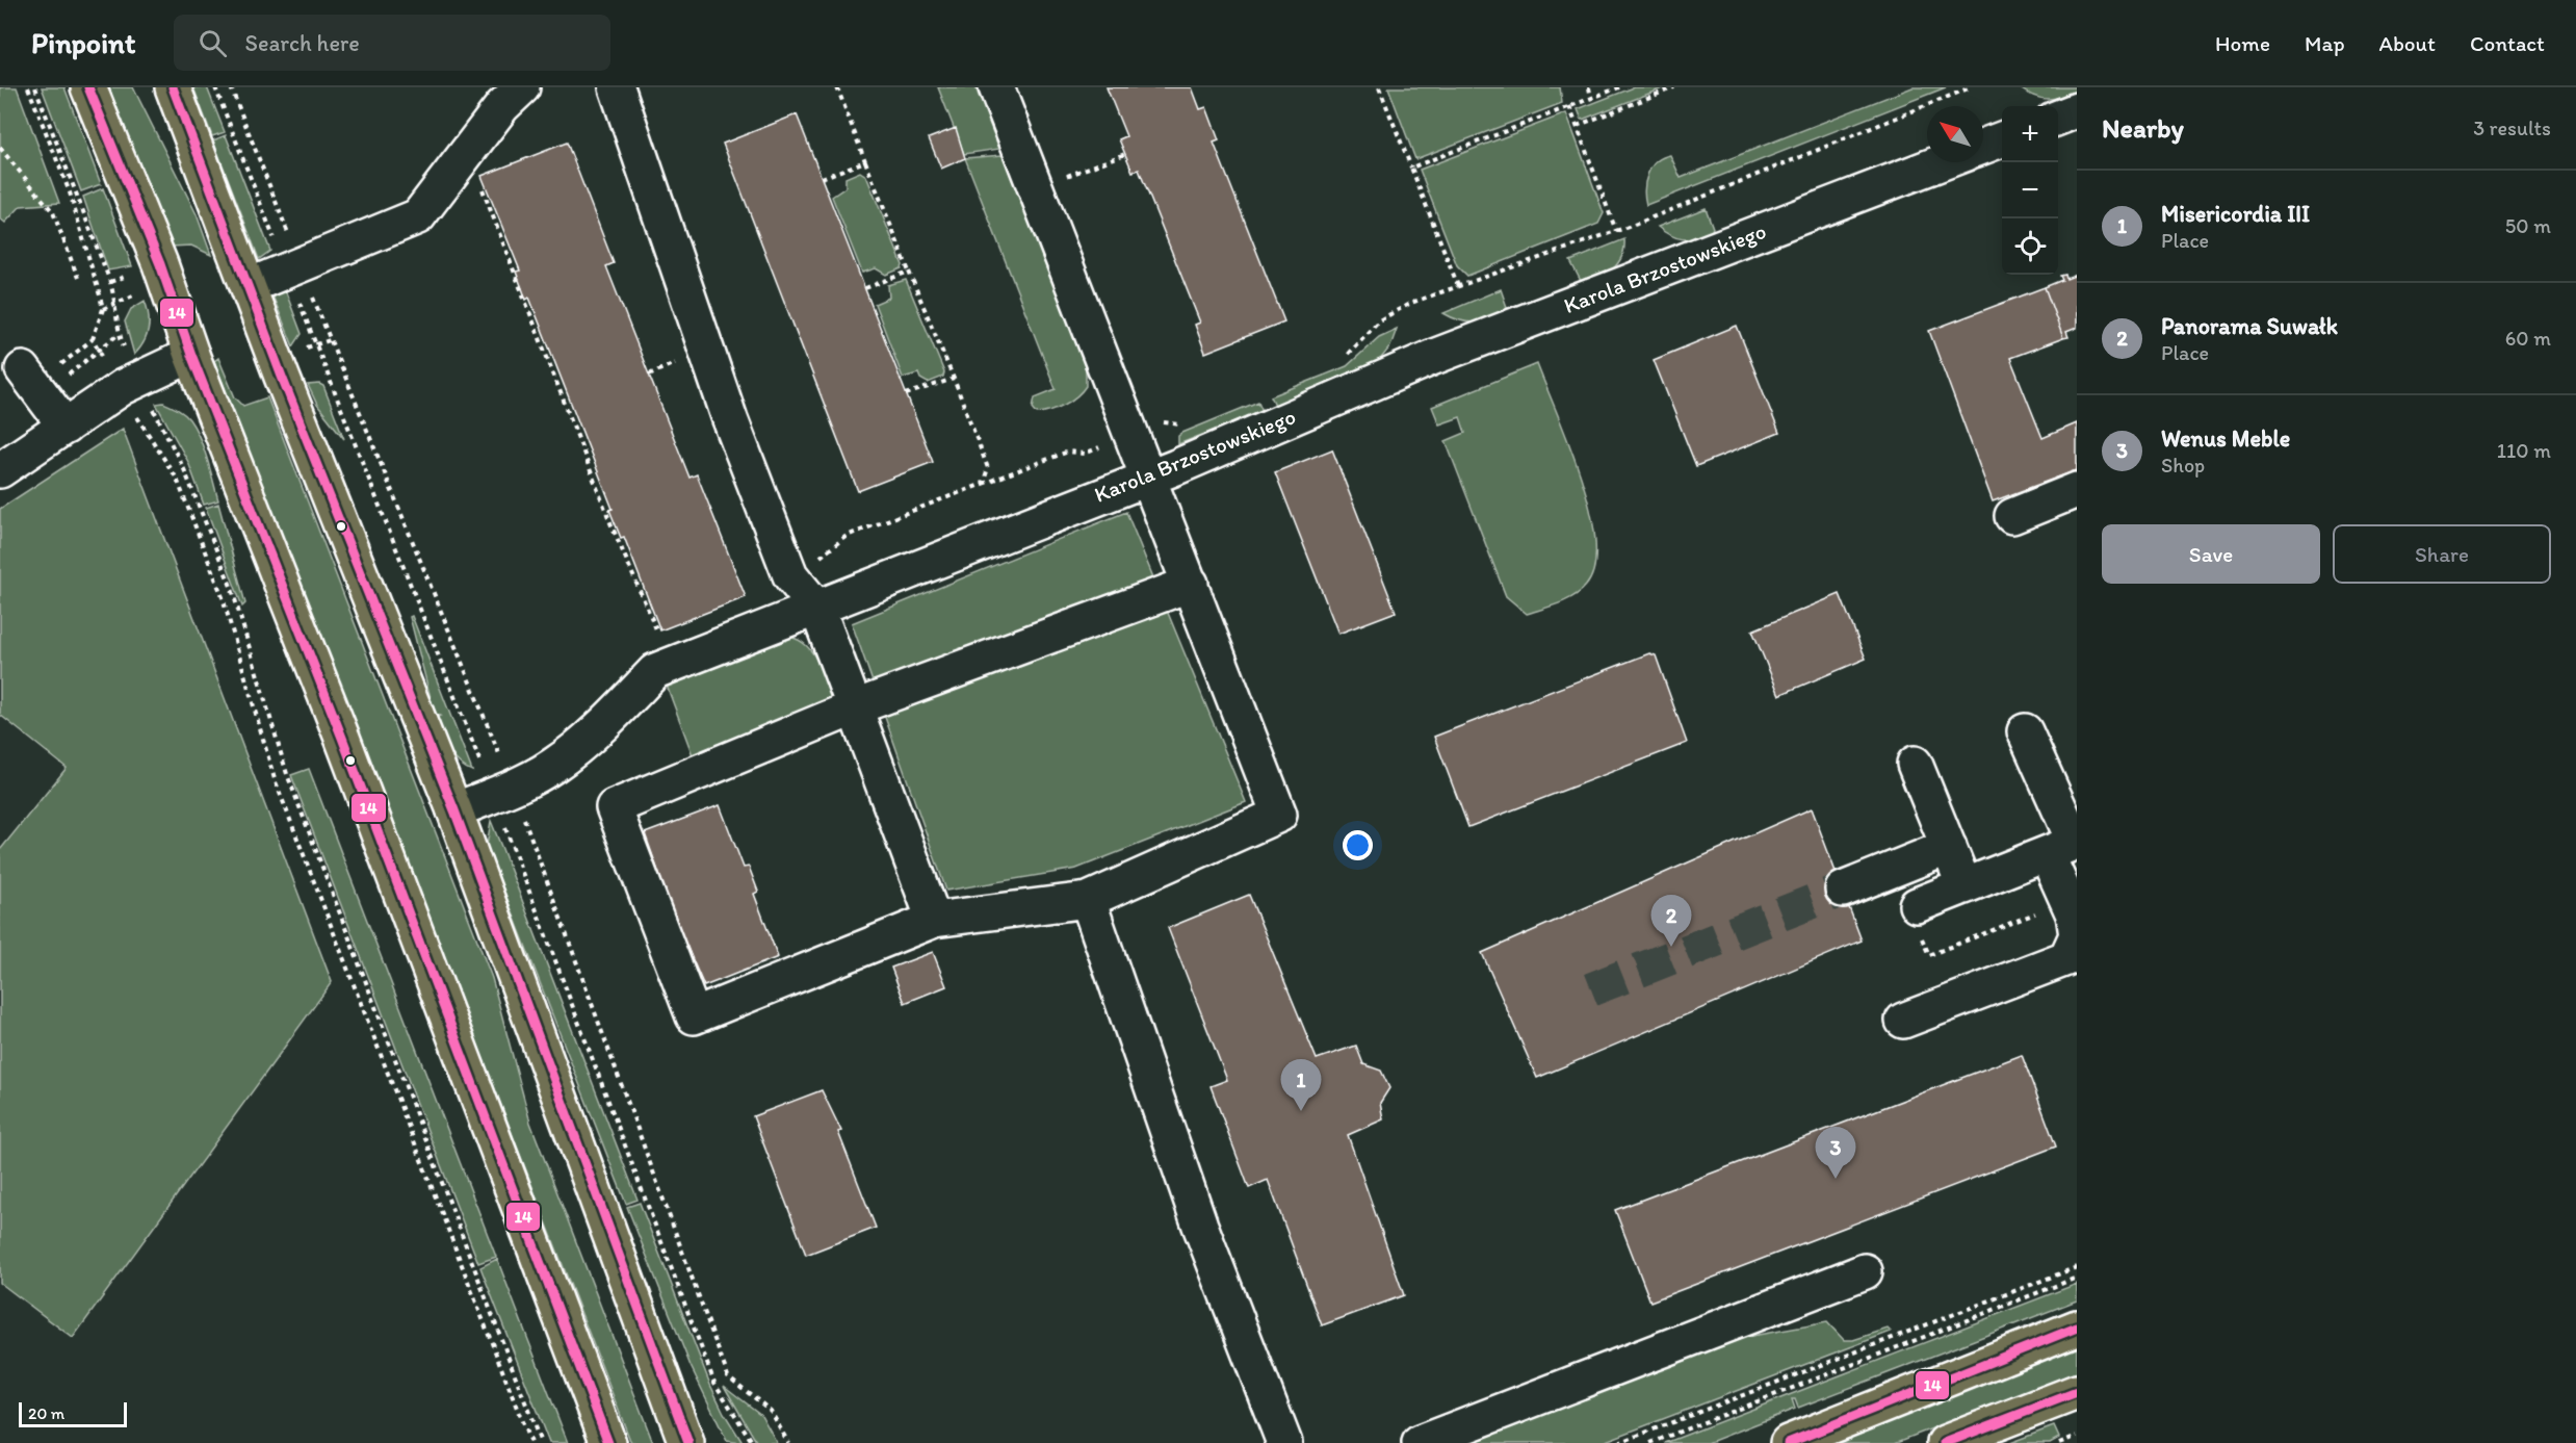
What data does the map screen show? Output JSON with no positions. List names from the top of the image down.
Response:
{
  "streets": {
    "street": ["Karola Brzostowskiego"]
  },
  "lines": ["transit line 14"],
  "scale_bar": "20 m",
  "north": "top left",
  "page": {
    "header": "Pinpoint",
    "search": "Search here",
    "nav": [
      "Home",
      "Map",
      "About",
      "Contact"
    ],
    "heading": ["Nearby", "3 results"],
    "map_buttons": ["+", "−"],
    "list": [
      {
        "mark": "1",
        "name": "Misericordia III",
        "note": "Place",
        "value": "50 m"
      },
      {
        "mark": "2",
        "name": "Panorama Suwałk",
        "note": "Place",
        "value": "60 m"
      },
      {
        "mark": "3",
        "name": "Wenus Meble",
        "note": "Shop",
        "value": "110 m"
      }
    ],
    "buttons": ["Save", "Share"],
    "pins": ["2", "1", "3"],
    "scale": "20 m"
  }
}
